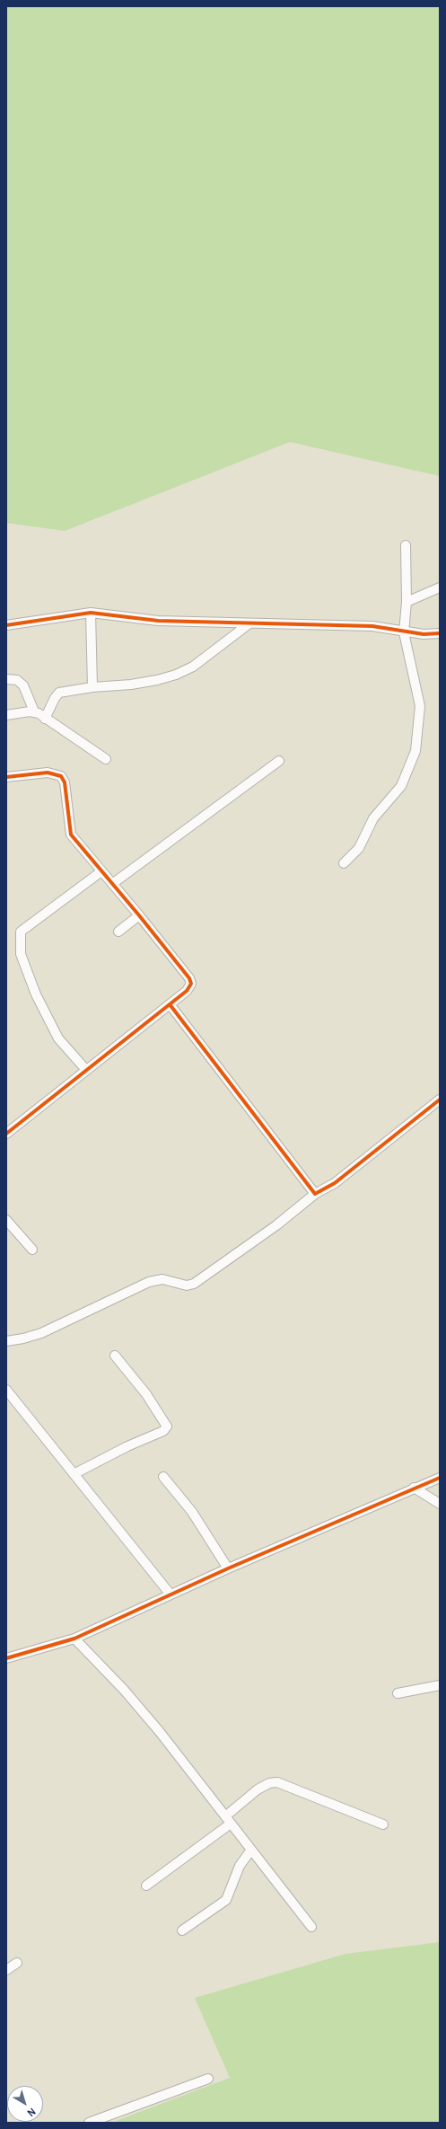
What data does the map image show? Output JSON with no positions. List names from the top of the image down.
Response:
{
  "north": "bottom right"
}
